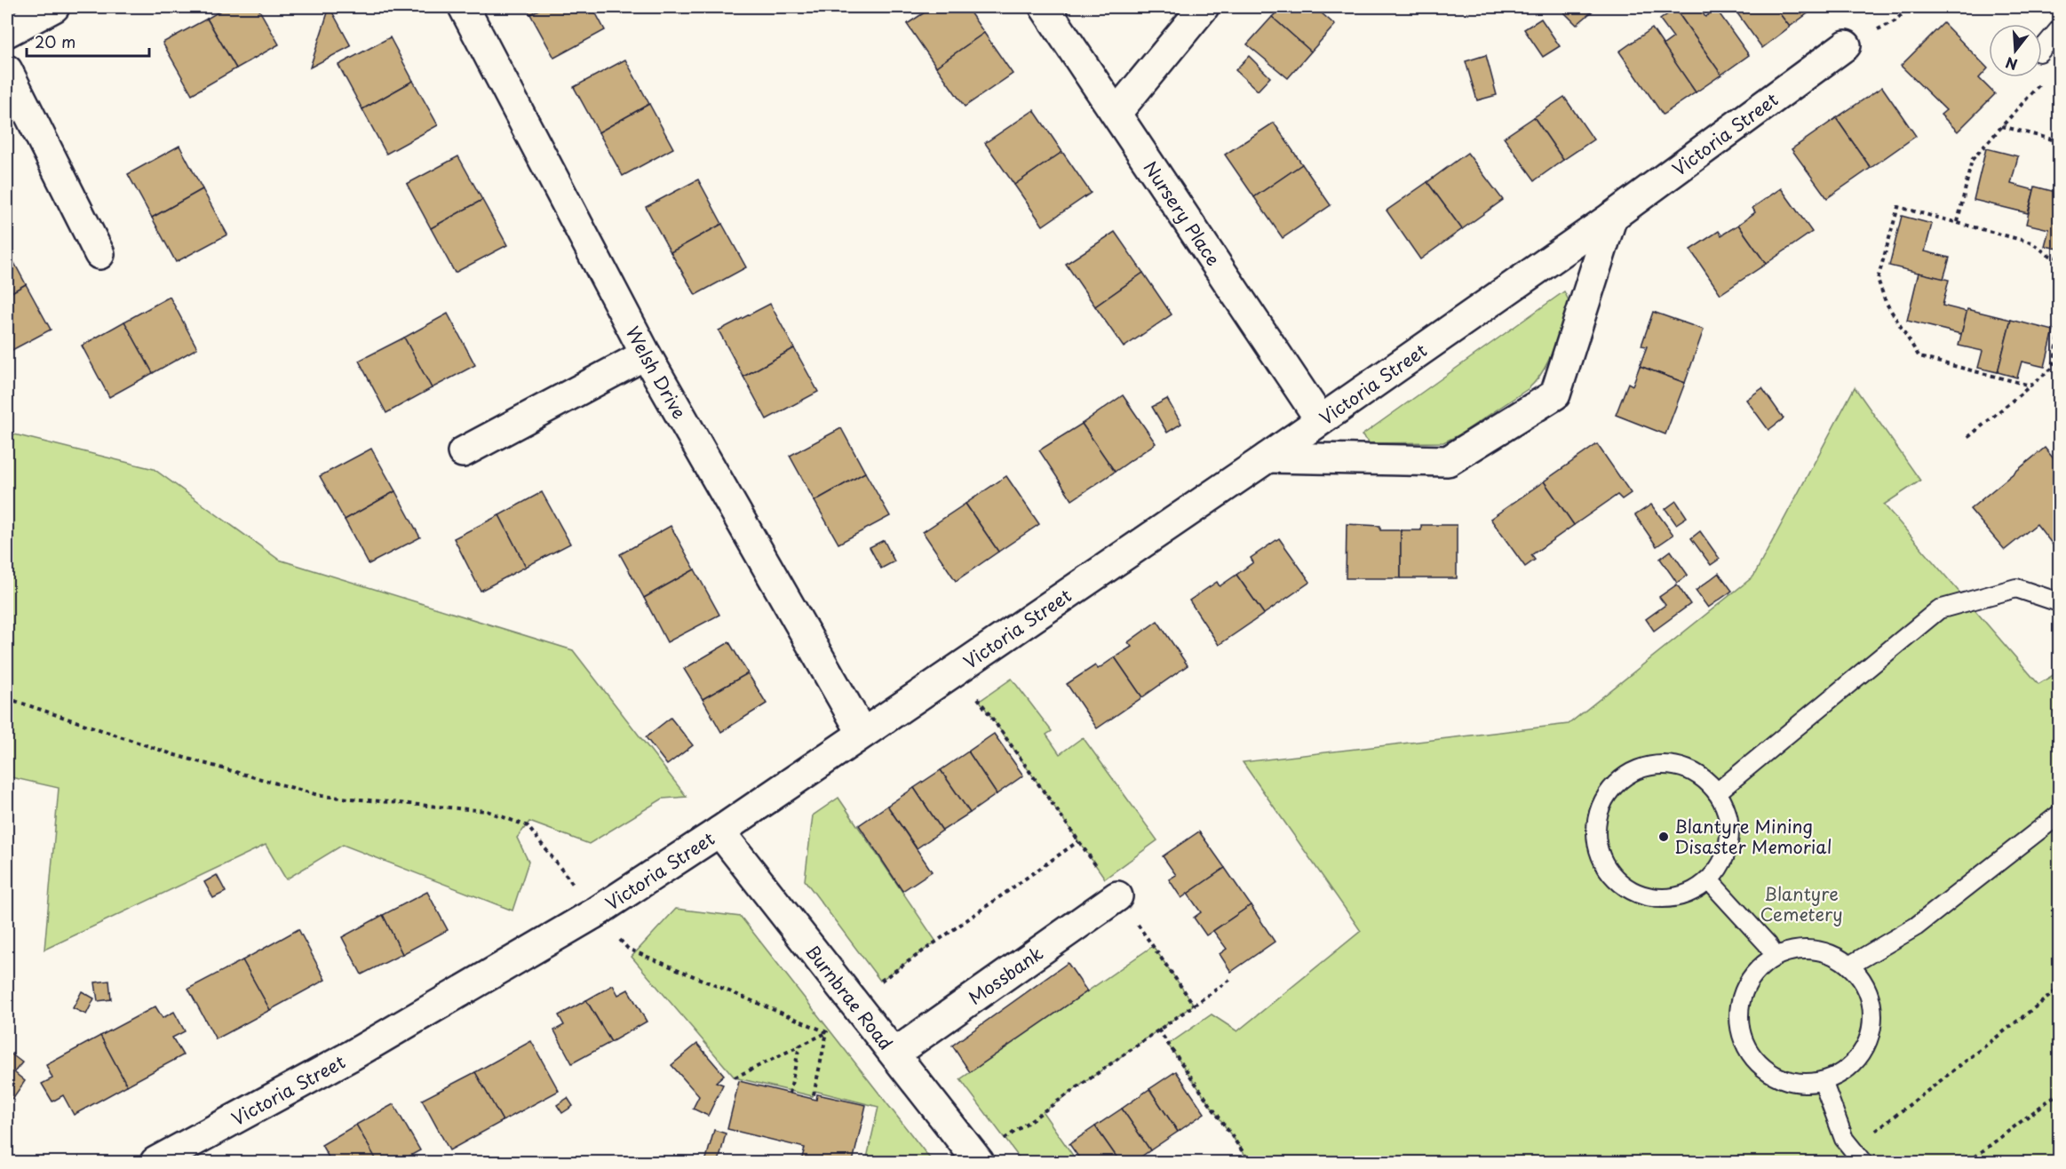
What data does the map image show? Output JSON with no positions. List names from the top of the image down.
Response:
{
  "streets": {
    "street": [
      "Victoria Street",
      "Nursery Place",
      "Welsh Drive",
      "Mossbank",
      "Burnbrae Road"
    ]
  },
  "crossings": [
    ["Victoria Street", "Nursery Place"],
    ["Victoria Street", "Welsh Drive"],
    ["Victoria Street", "Burnbrae Road"],
    ["Mossbank", "Burnbrae Road"]
  ],
  "parks": ["Blantyre Cemetery"],
  "places": ["Blantyre Mining Disaster Memorial"],
  "scale_bar": "20 m",
  "north": "bottom"
}
